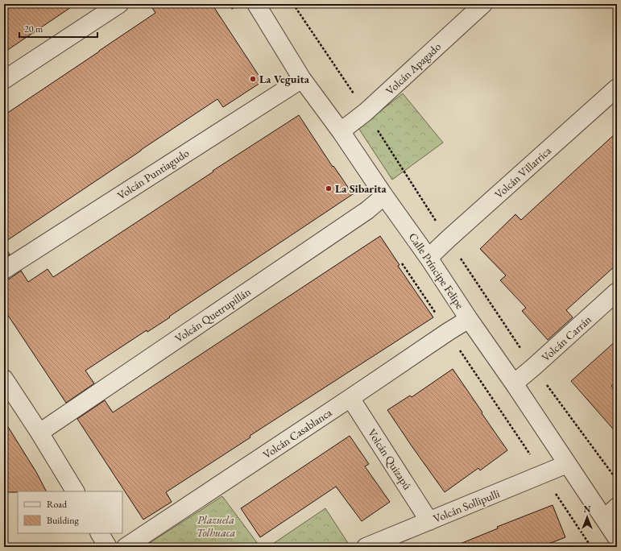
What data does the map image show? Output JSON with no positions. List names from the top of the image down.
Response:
{
  "streets": {
    "street": [
      "Volcán Apagado",
      "Volcán Villarrica",
      "Volcán Puntiagudo",
      "Calle Príncipe Felipe",
      "Volcán Quetrupillán",
      "Volcán Carrán",
      "Volcán Casablanca",
      "Volcán Quizapú",
      "Volcán Sollipulli"
    ]
  },
  "crossings": [
    ["Volcán Apagado", "Calle Príncipe Felipe"],
    ["Volcán Villarrica", "Calle Príncipe Felipe"],
    ["Volcán Puntiagudo", "Calle Príncipe Felipe"],
    ["Calle Príncipe Felipe", "Volcán Quetrupillán"],
    ["Calle Príncipe Felipe", "Volcán Carrán"],
    ["Calle Príncipe Felipe", "Volcán Casablanca"],
    ["Calle Príncipe Felipe", "Volcán Sollipulli"],
    ["Volcán Casablanca", "Volcán Quizapú"],
    ["Volcán Quizapú", "Volcán Sollipulli"]
  ],
  "parks": ["Plazuela Tolhuaca"],
  "places": ["La Veguita", "La Sibarita"],
  "legend": ["Road", "Building"],
  "scale_bar": "20 m",
  "north": "top"
}
